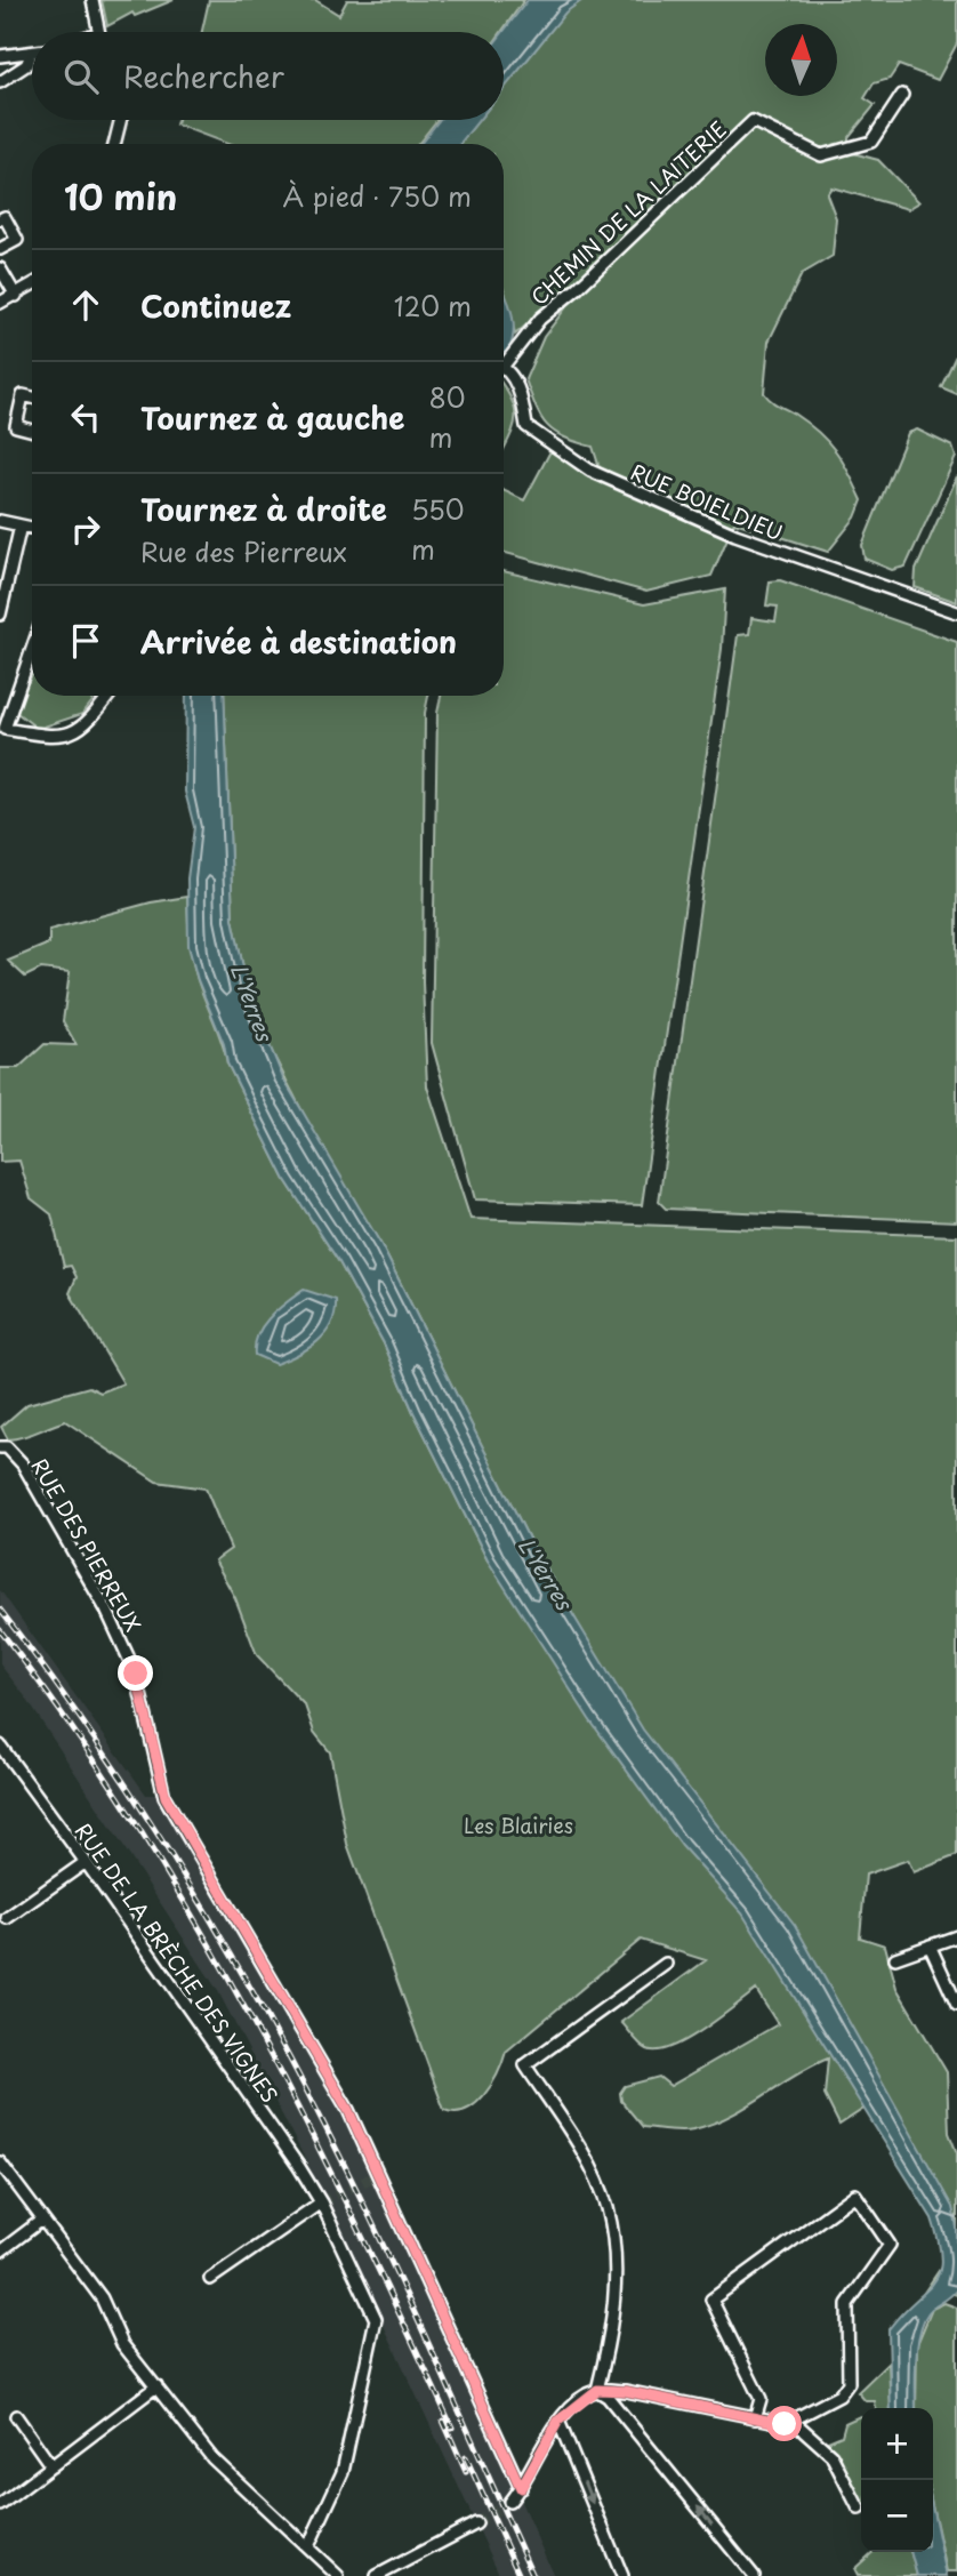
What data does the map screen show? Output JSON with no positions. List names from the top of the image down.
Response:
{
  "streets": {
    "street": [
      "CHEMIN DE LA LAITERIE",
      "RUE BOIELDIEU",
      "RUE DES PIERREUX",
      "RUE DE LA BRÈCHE DES VIGNES"
    ]
  },
  "water": ["L'Yerres"],
  "parks": ["Les Blairies"],
  "north": "top",
  "page": {
    "search": "Rechercher",
    "heading": ["10 min", "À pied · 750 m"],
    "list": [
      ["Continuez", "120 m"],
      ["Tournez à gauche", "80 m"],
      ["Tournez à droite", "Rue des Pierreux", "550 m"],
      "Arrivée à destination"
    ],
    "map_buttons": ["+", "−"]
  }
}
